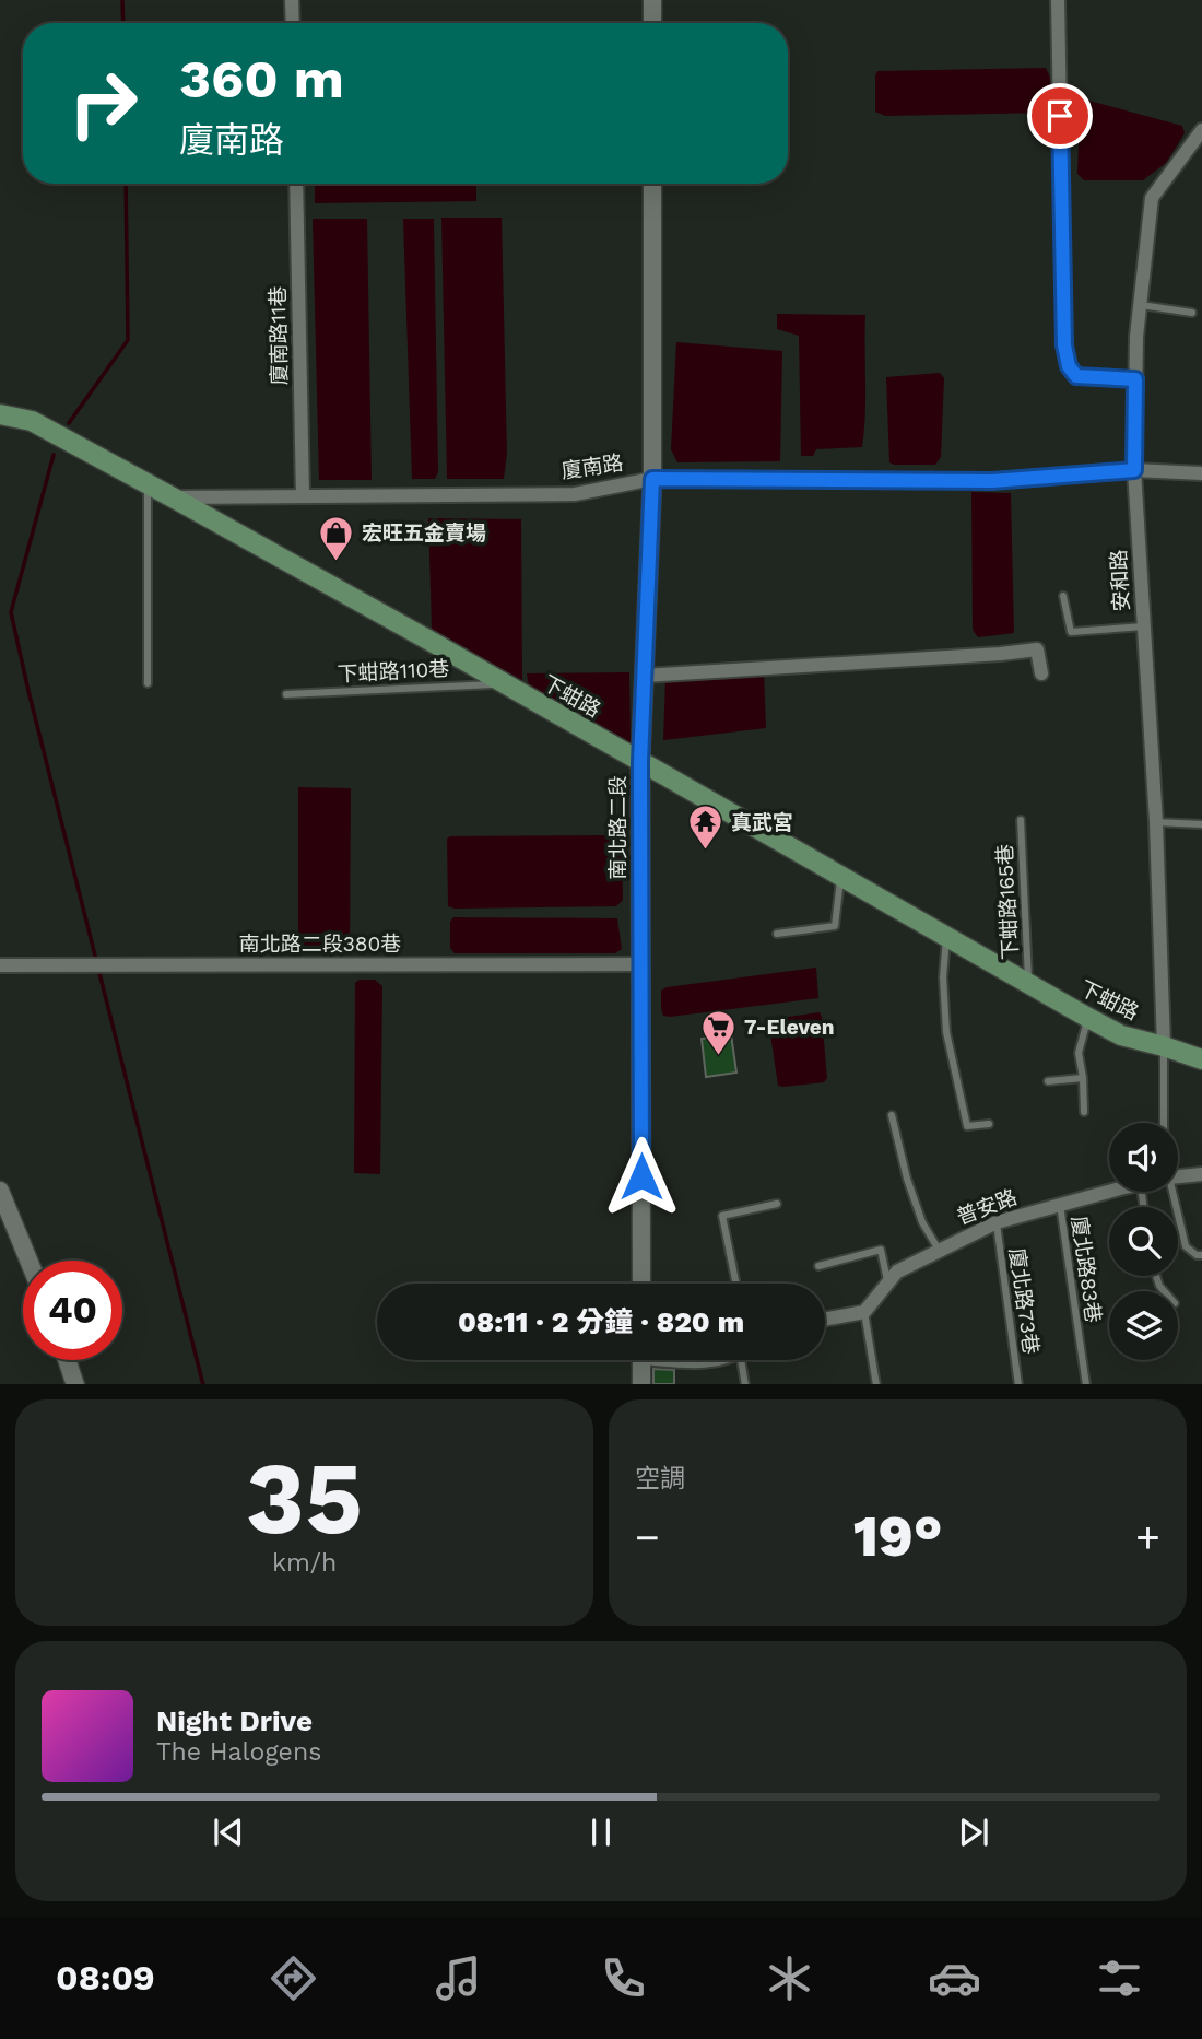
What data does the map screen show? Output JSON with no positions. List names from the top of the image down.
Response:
{
  "streets": {
    "main road": ["下蚶路"],
    "street": [
      "廈南路11巷",
      "廈南路",
      "安和路",
      "南北路二段",
      "南北路二段380巷",
      "普安路"
    ],
    "lane": [
      "下蚶路110巷",
      "下蚶路165巷",
      "廈北路83巷",
      "廈北路73巷"
    ]
  },
  "crossings": [
    ["廈南路11巷", "廈南路"],
    ["廈南路", "安和路"],
    ["廈南路", "下蚶路"],
    ["廈南路", "南北路二段"],
    ["安和路", "下蚶路"],
    ["下蚶路110巷", "下蚶路"],
    ["下蚶路", "南北路二段"],
    ["下蚶路", "下蚶路165巷"],
    ["南北路二段", "南北路二段380巷"],
    ["普安路", "廈北路83巷"],
    ["普安路", "廈北路73巷"]
  ],
  "places": {
    "shop": ["宏旺五金賣場"],
    "temple": ["真武宮"],
    "supermarket": ["7-Eleven"]
  },
  "page": {
    "turn": ["360 m", "廈南路"],
    "limit": "40",
    "trip": "08:11 · 2 分鐘 · 820 m",
    "tile": [
      ["35", "km/h"],
      "空調"
    ],
    "heat": ["−", "19°", "+"],
    "song": ["Night Drive", "The Halogens"],
    "tabs": "08:09"
  }
}
